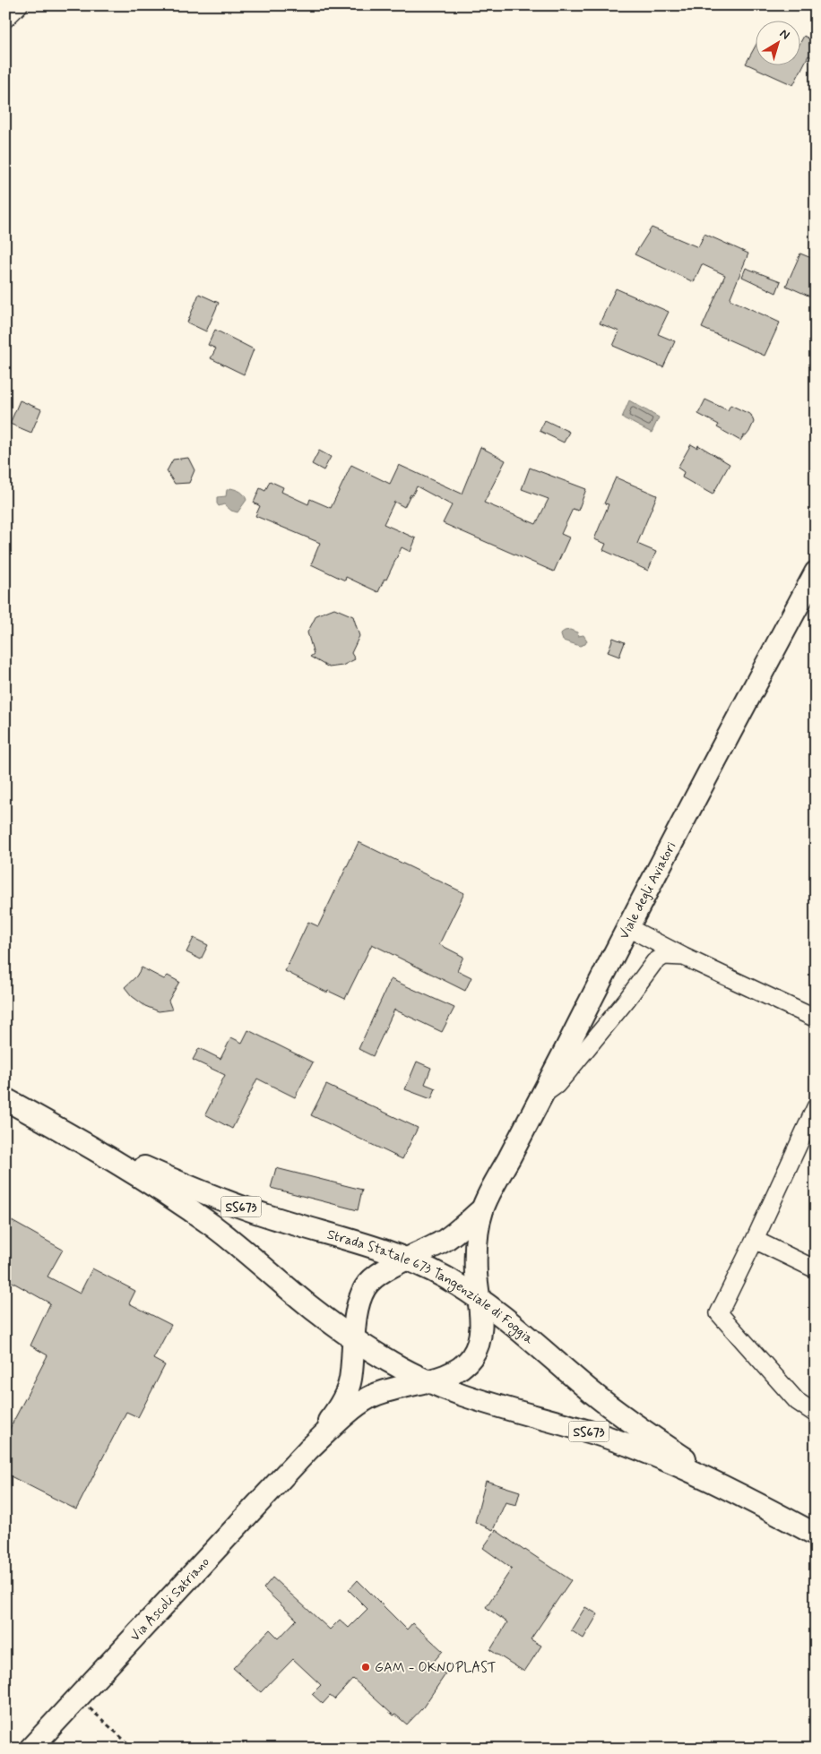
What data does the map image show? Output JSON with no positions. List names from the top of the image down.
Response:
{
  "streets": {
    "main road": [
      "Viale degli Aviatori",
      "SS673",
      "Strada Statale 673 Tangenziale di Foggia",
      "Via Ascoli Satriano"
    ]
  },
  "crossings": [
    ["Viale degli Aviatori", "Strada Statale 673 Tangenziale di Foggia"],
    ["Viale degli Aviatori", "Via Ascoli Satriano"],
    ["Strada Statale 673 Tangenziale di Foggia", "Via Ascoli Satriano"]
  ],
  "places": ["GAM - OKNOPLAST"],
  "north": "top right"
}
